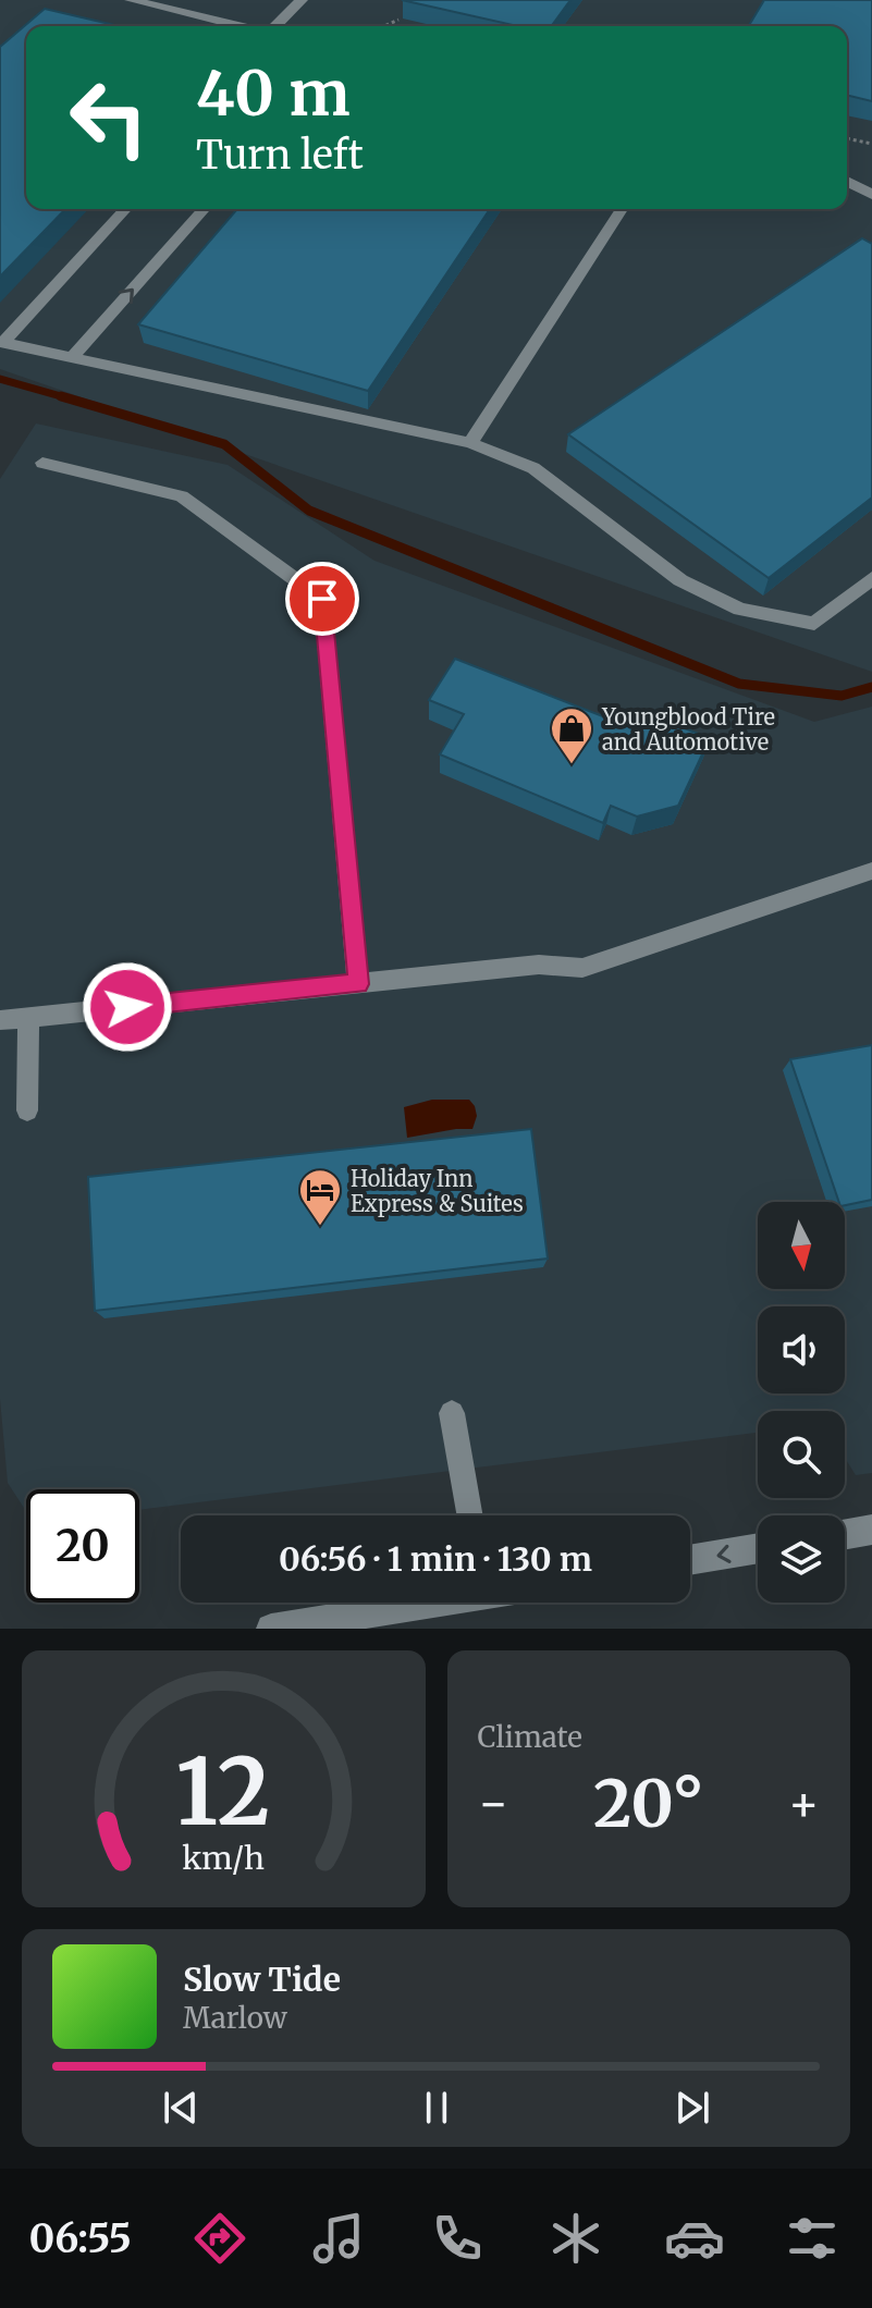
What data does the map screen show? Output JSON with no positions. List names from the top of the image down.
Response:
{
  "places": {
    "shop": ["Youngblood Tire and Automotive"],
    "hotel": ["Holiday Inn Express & Suites"]
  },
  "north": "bottom",
  "page": {
    "turn": ["40 m", "Turn left"],
    "limit": "20",
    "trip": "06:56 · 1 min · 130 m",
    "tile": "Climate",
    "heat": ["−", "20°", "+"],
    "song": ["Slow Tide", "Marlow"],
    "tabs": "06:55",
    "gauge": ["12", "km/h"]
  }
}
